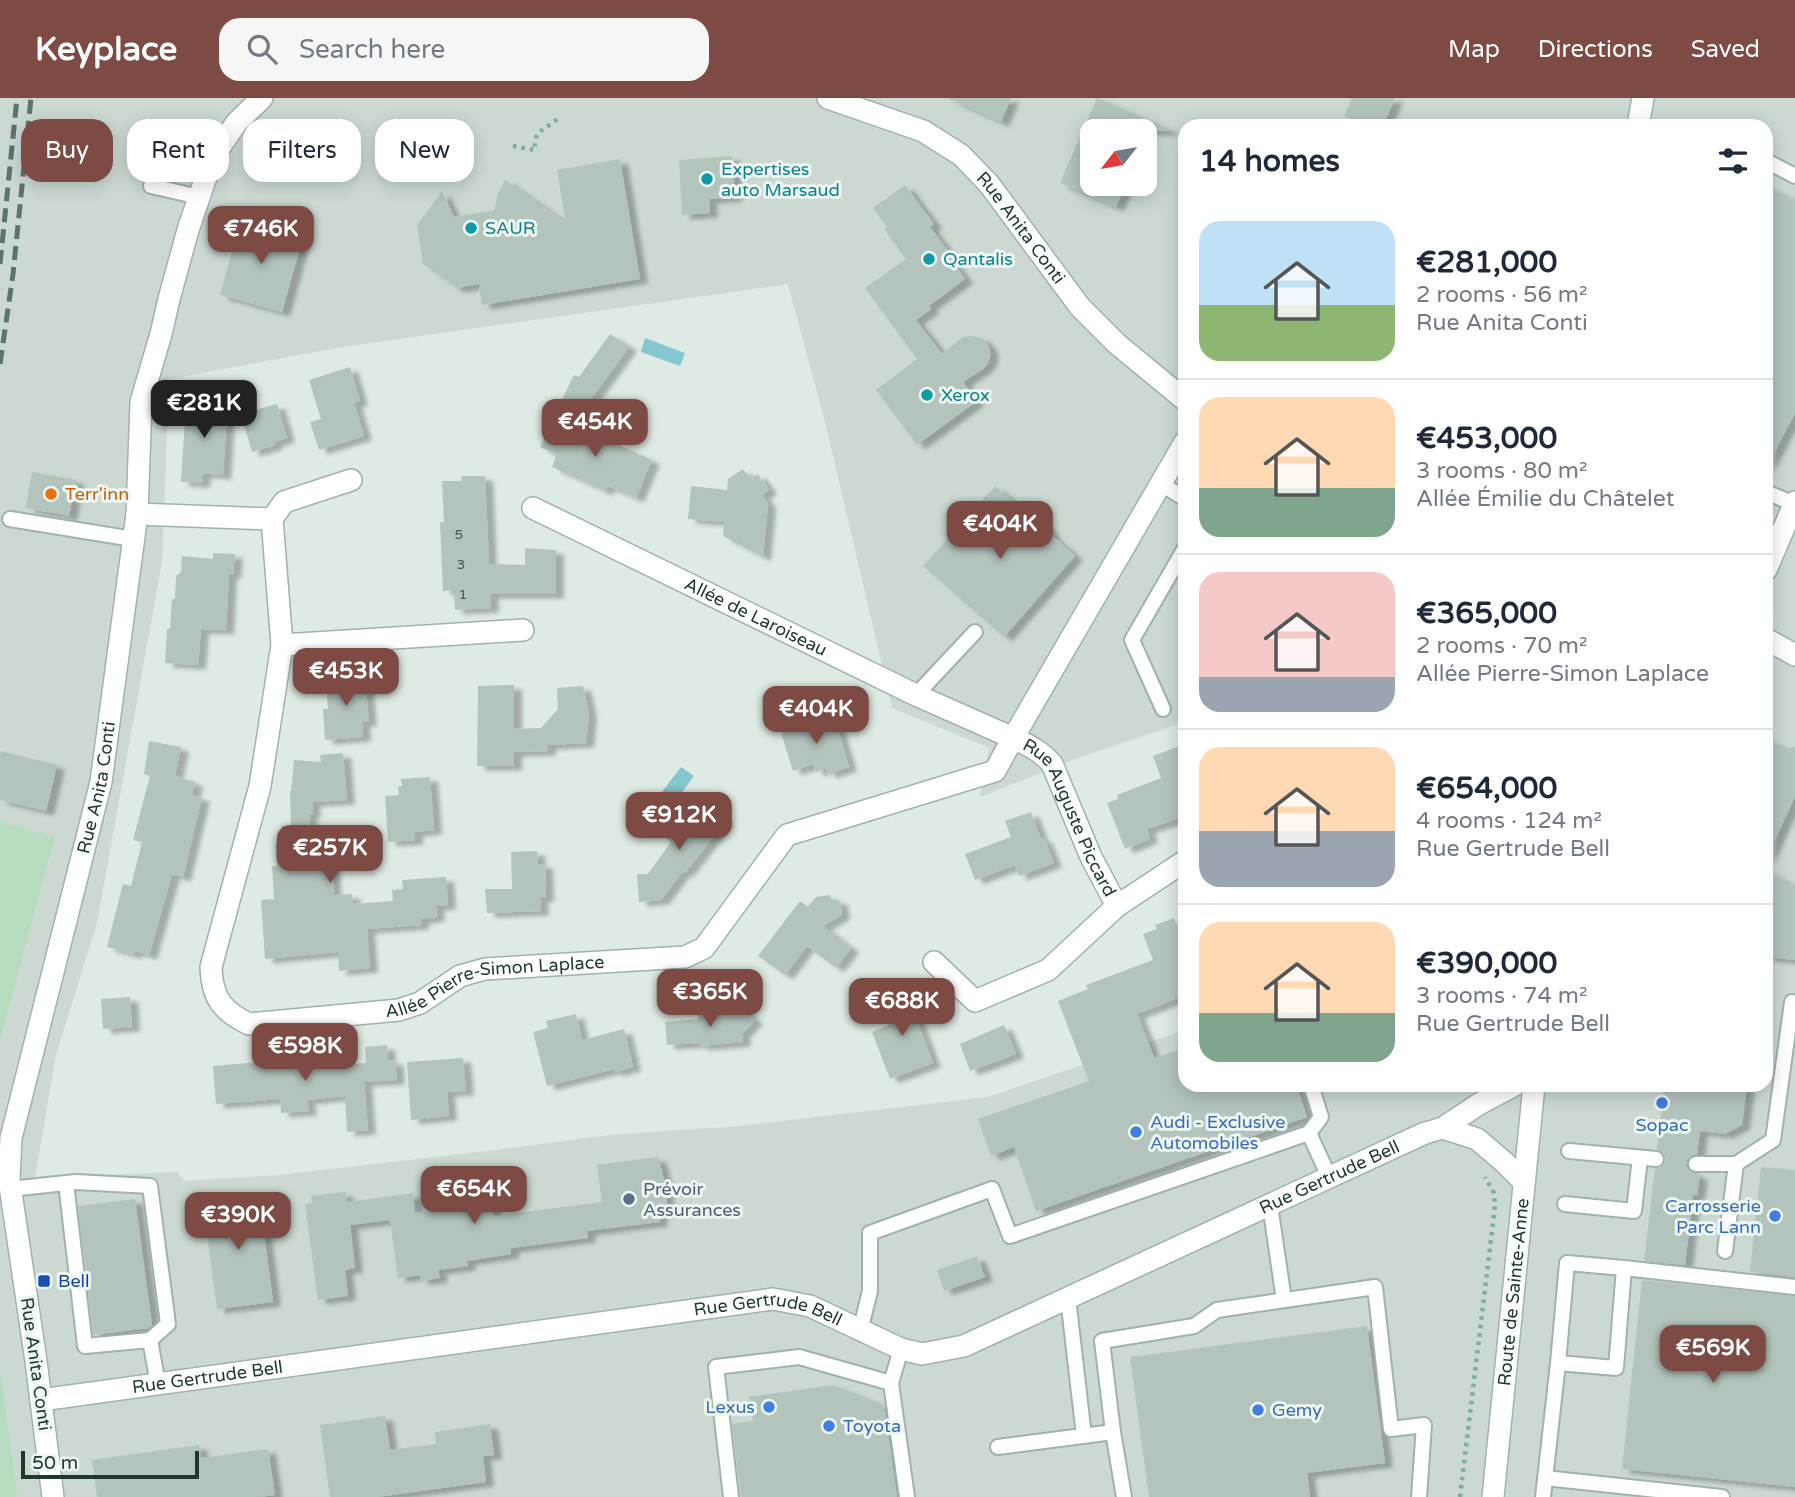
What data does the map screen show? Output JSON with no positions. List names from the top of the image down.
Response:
{
  "streets": {
    "street": [
      "Rue Anita Conti",
      "Allée de Laroiseau",
      "Rue Auguste Piccard",
      "Allée Pierre-Simon Laplace",
      "Rue Gertrude Bell",
      "Route de Sainte-Anne"
    ]
  },
  "crossings": [
    ["Rue Anita Conti", "Rue Gertrude Bell"],
    ["Allée de Laroiseau", "Rue Auguste Piccard"],
    ["Allée de Laroiseau", "Allée Pierre-Simon Laplace"],
    ["Rue Auguste Piccard", "Allée Pierre-Simon Laplace"]
  ],
  "places": {
    "other": [
      "Expertises auto Marsaud",
      "SAUR",
      "Qantalis",
      "Xerox",
      "Terr'inn",
      "Sopac",
      "Audi - Exclusive Automobiles",
      "Prévoir Assurances",
      "Carrosserie Parc Lann",
      "Lexus",
      "Gemy",
      "Toyota"
    ],
    "transit": ["Bell"]
  },
  "house_numbers": ["5", "3", "1"],
  "scale_bar": "50 m",
  "north": "bottom left",
  "page": {
    "header": "Keyplace",
    "search": "Search here",
    "nav": ["Map", "Directions", "Saved"],
    "chip": [
      "Buy",
      "Rent",
      "Filters",
      "New"
    ],
    "heading": "14 homes",
    "list": [
      {
        "name": "€281,000",
        "note": "2 rooms · 56 m² · Rue Anita Conti"
      },
      {
        "name": "€453,000",
        "note": "3 rooms · 80 m² · Allée Émilie du Châtelet"
      },
      {
        "name": "€365,000",
        "note": "2 rooms · 70 m² · Allée Pierre-Simon Laplace"
      },
      {
        "name": "€654,000",
        "note": "4 rooms · 124 m² · Rue Gertrude Bell"
      },
      {
        "name": "€390,000",
        "note": "3 rooms · 74 m² · Rue Gertrude Bell"
      }
    ],
    "price": [
      "€746K",
      "€281K",
      "€454K",
      "€404K",
      "€453K",
      "€404K",
      "€912K",
      "€257K",
      "€365K",
      "€688K",
      "€598K",
      "€654K",
      "€390K",
      "€569K"
    ],
    "scale": "50 m"
  }
}
